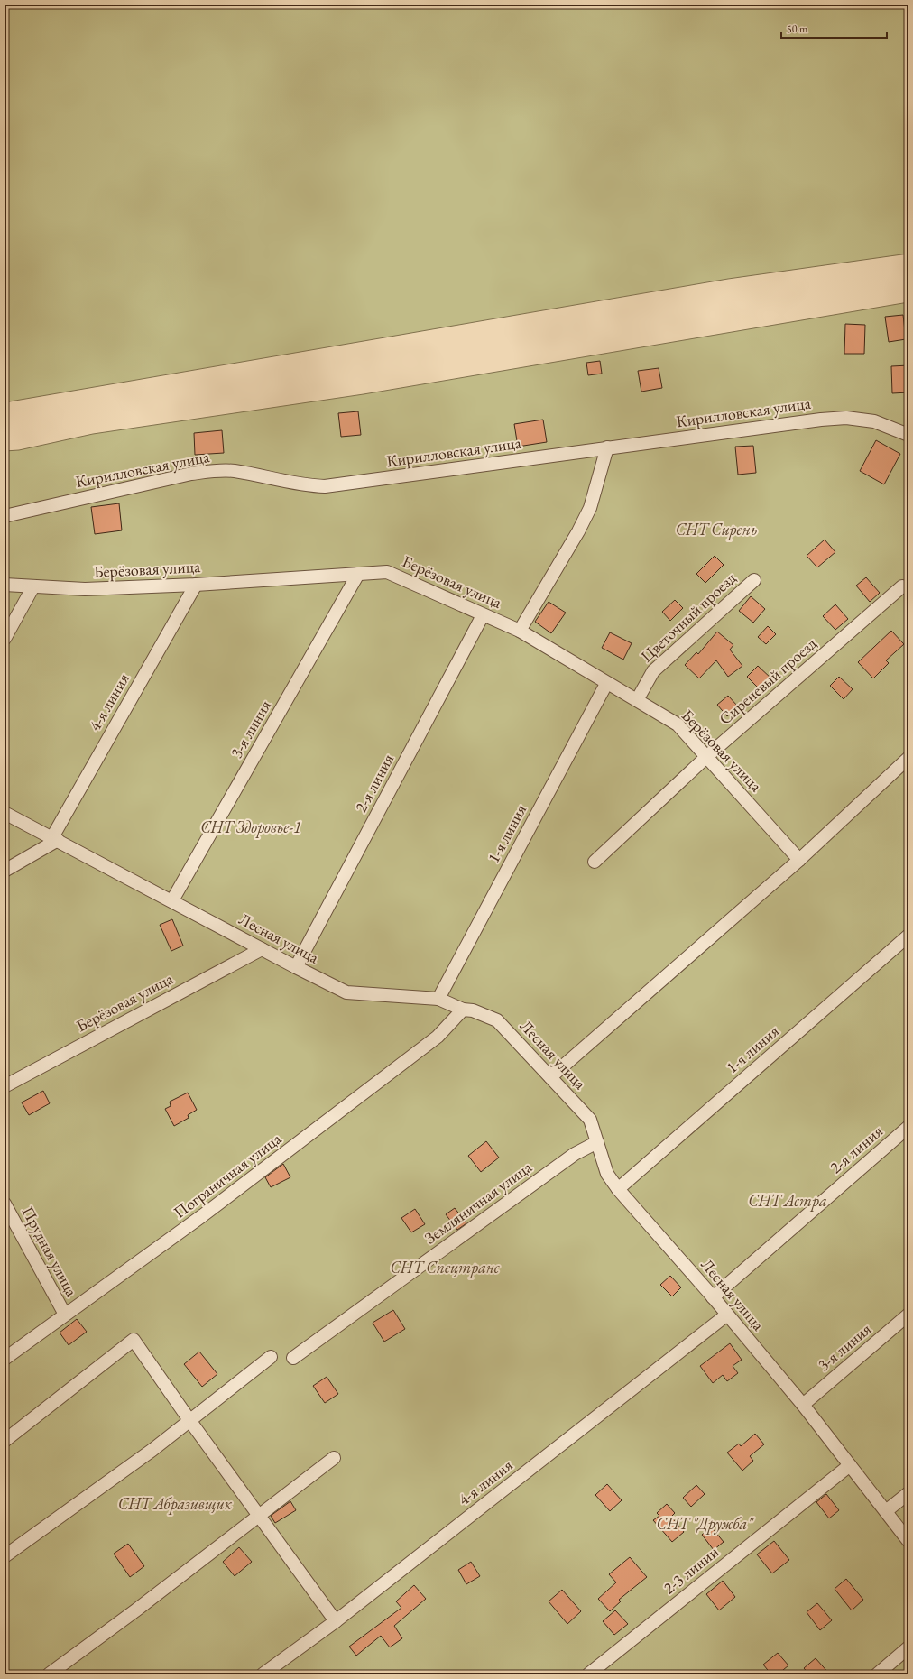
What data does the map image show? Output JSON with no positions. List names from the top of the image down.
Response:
{
  "streets": {
    "street": [
      "Кирилловская улица",
      "Берёзовая улица",
      "Цветочный проезд",
      "Сиреневый проезд",
      "4-я линия",
      "3-я линия",
      "2-я линия",
      "1-я линия",
      "Лесная улица",
      "Пограничная улица",
      "Земляничная улица",
      "Прудная улица",
      "2-3 линии"
    ]
  },
  "crossings": [
    ["Берёзовая улица", "Цветочный проезд"],
    ["Берёзовая улица", "Сиреневый проезд"],
    ["Берёзовая улица", "4-я линия"],
    ["Берёзовая улица", "3-я линия"],
    ["Берёзовая улица", "2-я линия"],
    ["Берёзовая улица", "1-я линия"],
    ["Берёзовая улица", "Лесная улица"],
    ["4-я линия", "Лесная улица"],
    ["3-я линия", "Лесная улица"],
    ["2-я линия", "Лесная улица"],
    ["1-я линия", "Лесная улица"],
    ["Лесная улица", "Пограничная улица"],
    ["Лесная улица", "Земляничная улица"],
    ["Лесная улица", "2-3 линии"],
    ["Пограничная улица", "Прудная улица"]
  ],
  "parks": [
    "СНТ Сирень",
    "СНТ Здоровье-1",
    "СНТ Астра",
    "СНТ Спецтранс",
    "СНТ Абразивщик",
    "СНТ \"Дружба\""
  ],
  "scale_bar": "50 m"
}
